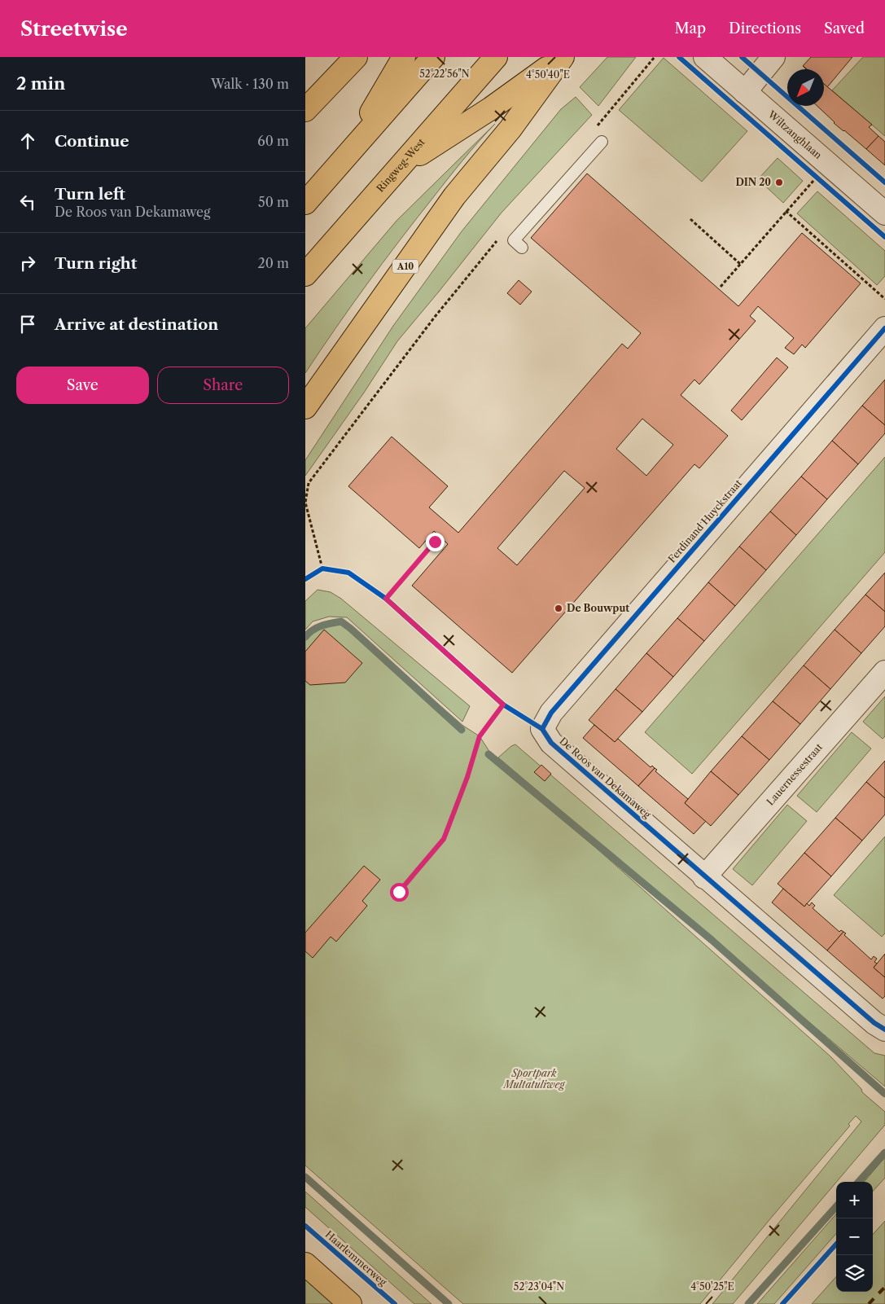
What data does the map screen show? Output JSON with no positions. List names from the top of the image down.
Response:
{
  "streets": {
    "main road": ["Ringweg-West", "A10"],
    "street": [
      "Wiltzanghlaan",
      "Ferdinand Huyckstraat",
      "Lauernessestraat",
      "De Roos van Dekamaweg"
    ],
    "cycle path": ["Haarlemmerweg"]
  },
  "crossings": [
    ["Ringweg-West", "A10"],
    ["Ferdinand Huyckstraat", "De Roos van Dekamaweg"],
    ["Lauernessestraat", "De Roos van Dekamaweg"]
  ],
  "parks": ["Sportpark Multatuliweg"],
  "places": ["DIN 20", "De Bouwput"],
  "north": "bottom left",
  "page": {
    "header": "Streetwise",
    "nav": ["Map", "Directions", "Saved"],
    "heading": ["2 min", "Walk · 130 m"],
    "list": [
      ["Continue", "60 m"],
      ["Turn left", "De Roos van Dekamaweg", "50 m"],
      ["Turn right", "20 m"],
      "Arrive at destination"
    ],
    "buttons": ["Save", "Share"],
    "map_buttons": ["+", "−"]
  },
  "coordinates": [
    "52°22'56\"N",
    "4°50'40\"E",
    "4°50'25\"E",
    "52°23'04\"N"
  ]
}
